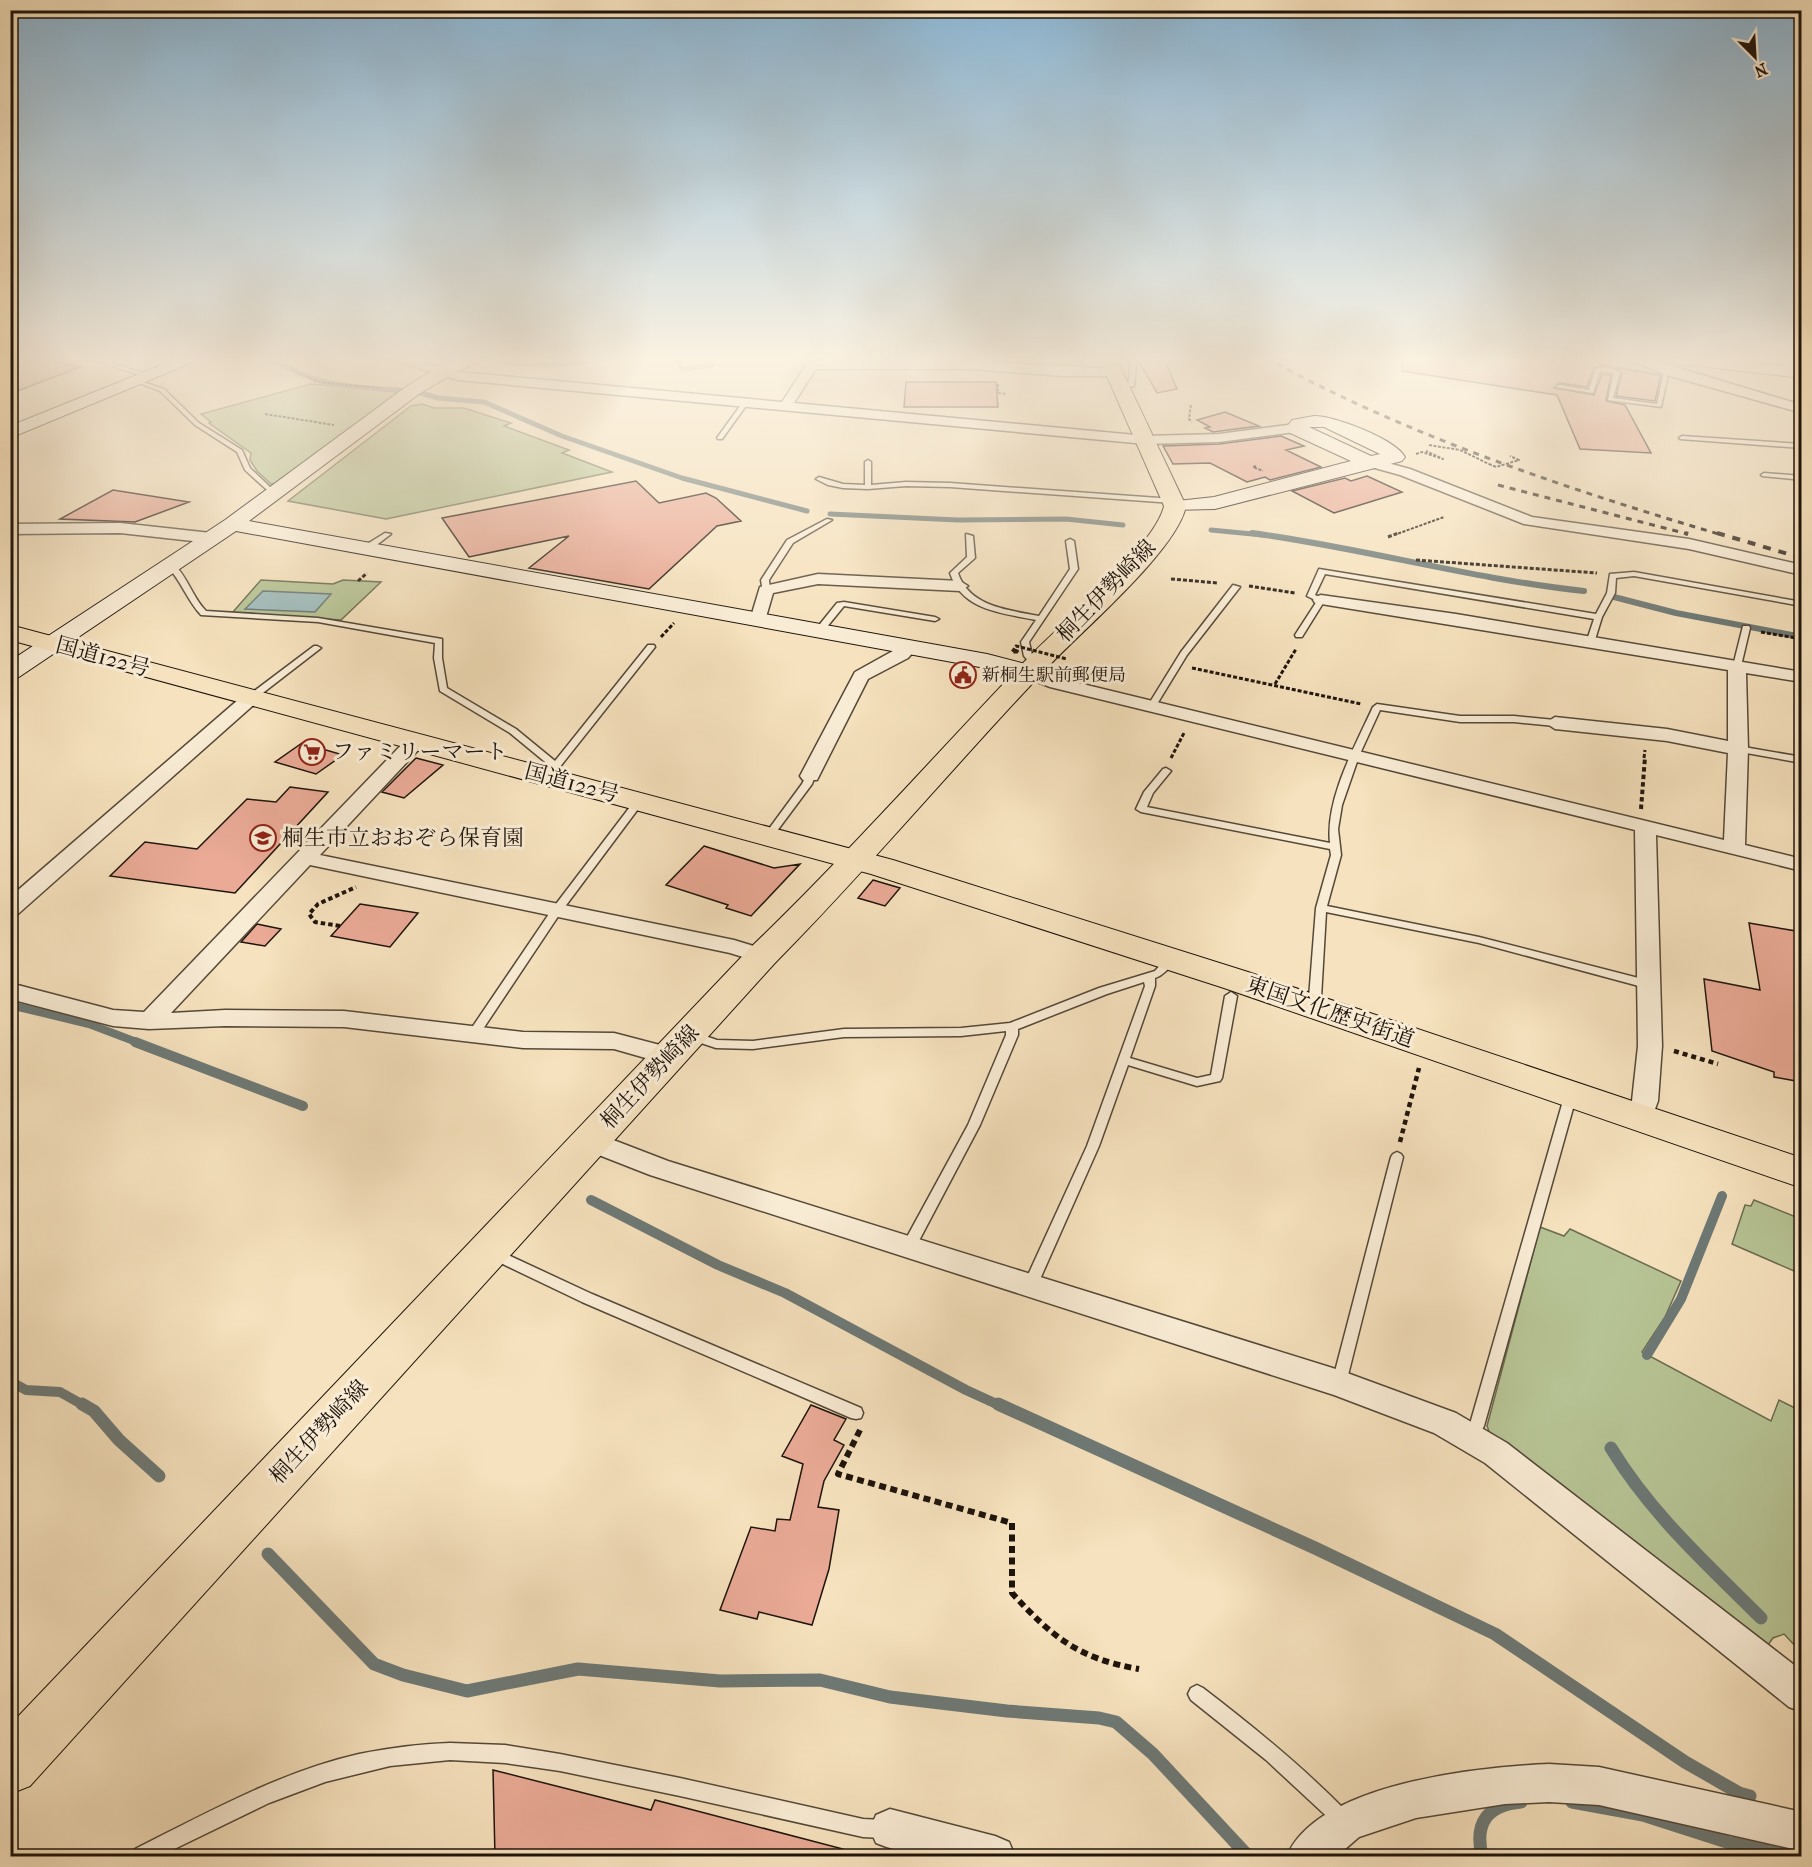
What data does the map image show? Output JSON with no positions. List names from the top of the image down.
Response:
{
  "streets": {
    "main road": ["桐生伊勢崎線", "国道122号", "東国文化歴史街道"]
  },
  "crossings": [
    ["桐生伊勢崎線", "国道122号"],
    ["桐生伊勢崎線", "東国文化歴史街道"],
    ["国道122号", "東国文化歴史街道"]
  ],
  "places": {
    "public building": ["新桐生駅前郵便局"],
    "supermarket": ["ファミリーマート"],
    "school or university": ["桐生市立おおぞら保育園"]
  },
  "north": "bottom right"
}
